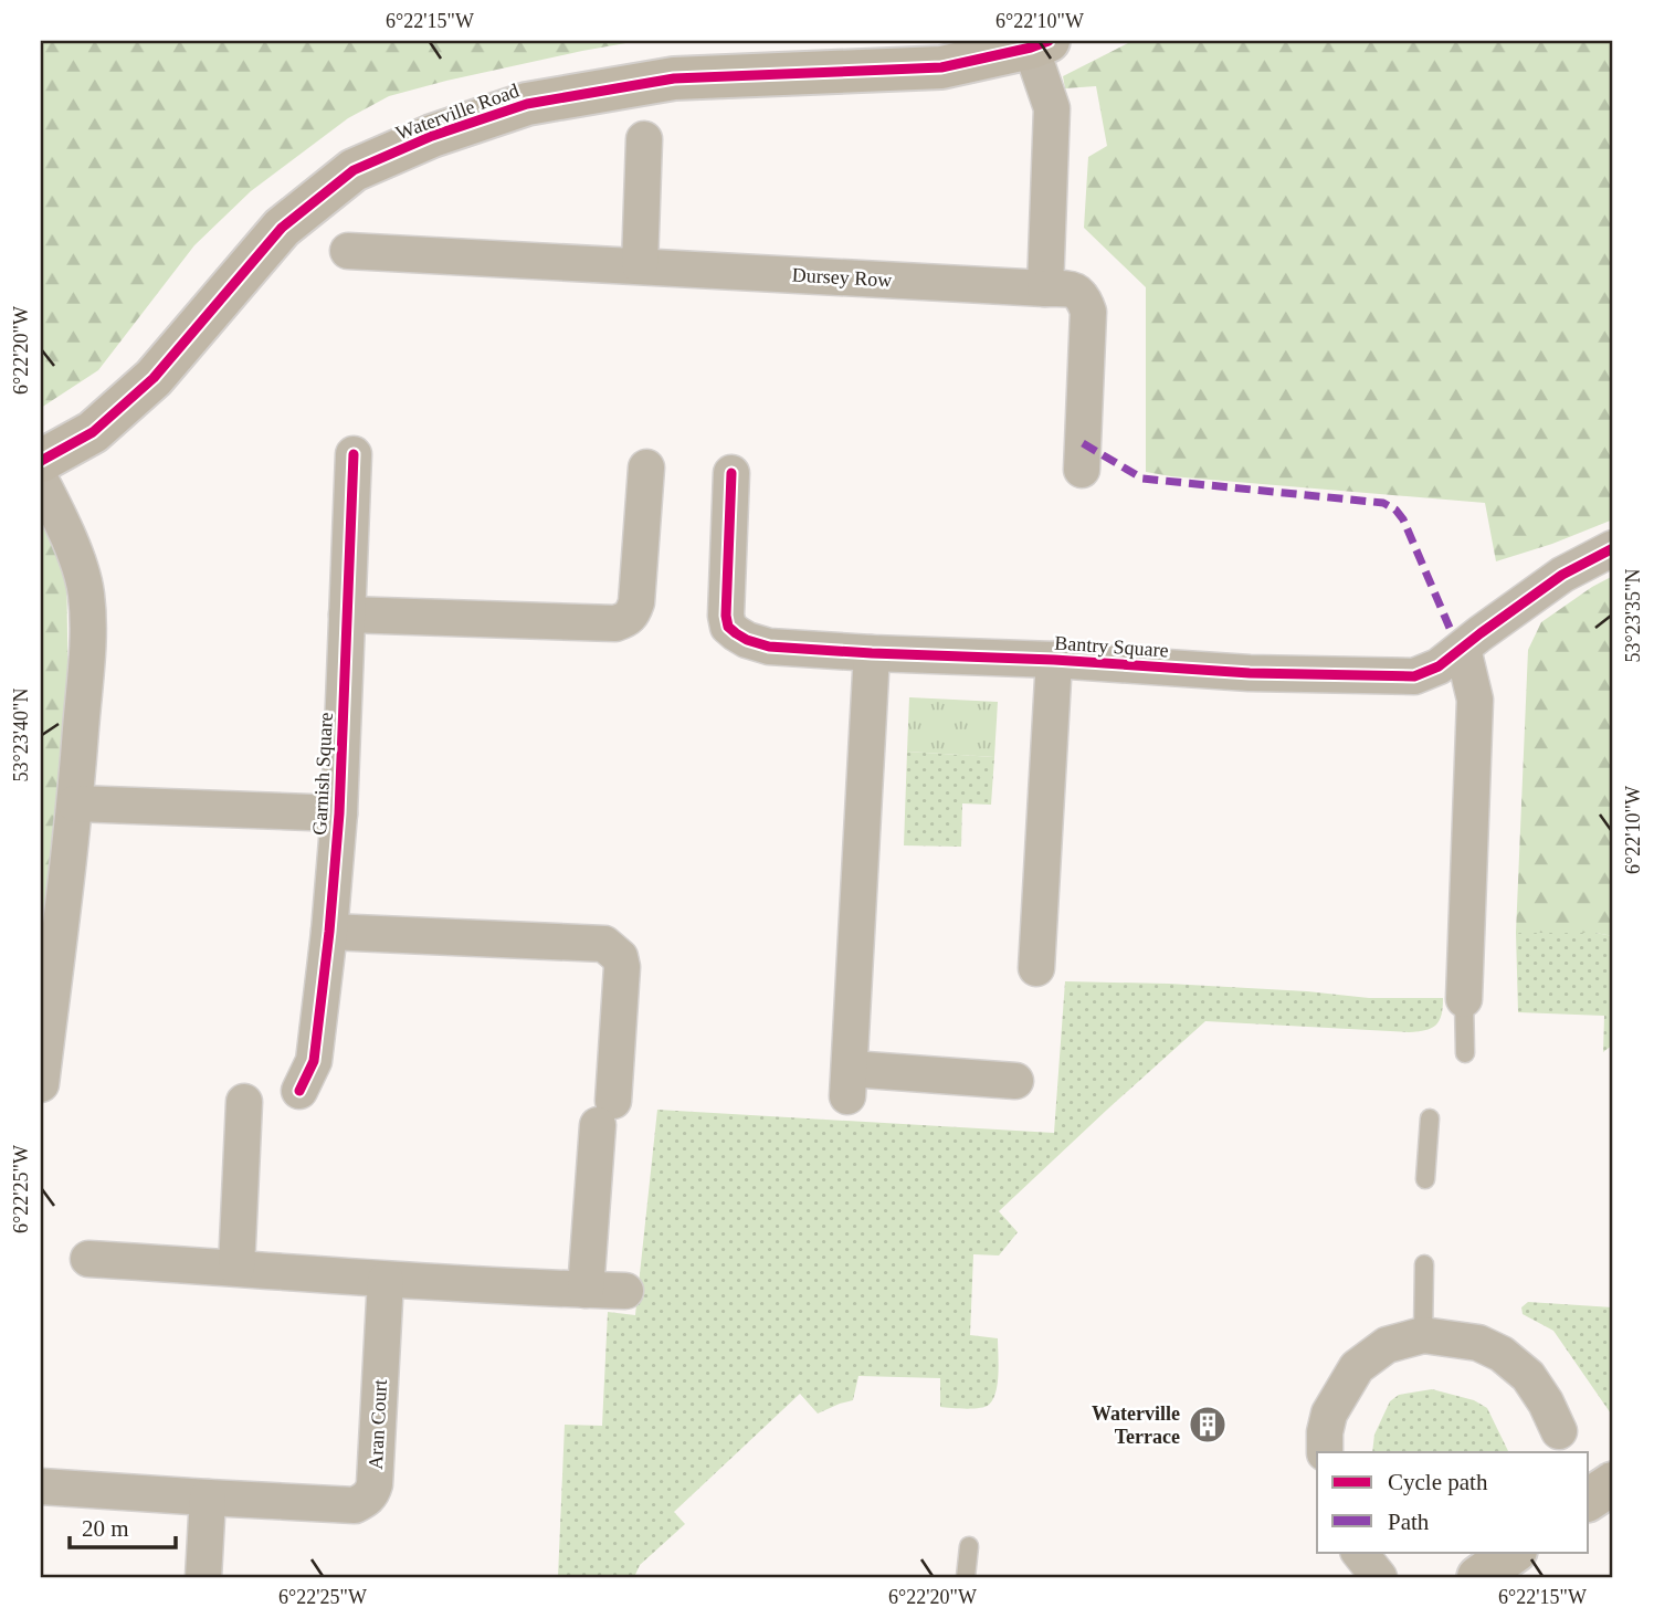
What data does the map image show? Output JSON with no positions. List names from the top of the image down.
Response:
{
  "streets": {
    "street": [
      "Waterville Road",
      "Dursey Row",
      "Bantry Square",
      "Garnish Square",
      "Aran Court"
    ]
  },
  "places": {
    "building": ["Waterville Terrace"]
  },
  "legend": ["Cycle path", "Path"],
  "scale_bar": "20 m",
  "coordinates": [
    "6°22'15\"W",
    "6°22'10\"W",
    "6°22'20\"W",
    "53°23'35\"N",
    "53°23'40\"N",
    "6°22'25\"W"
  ]
}
